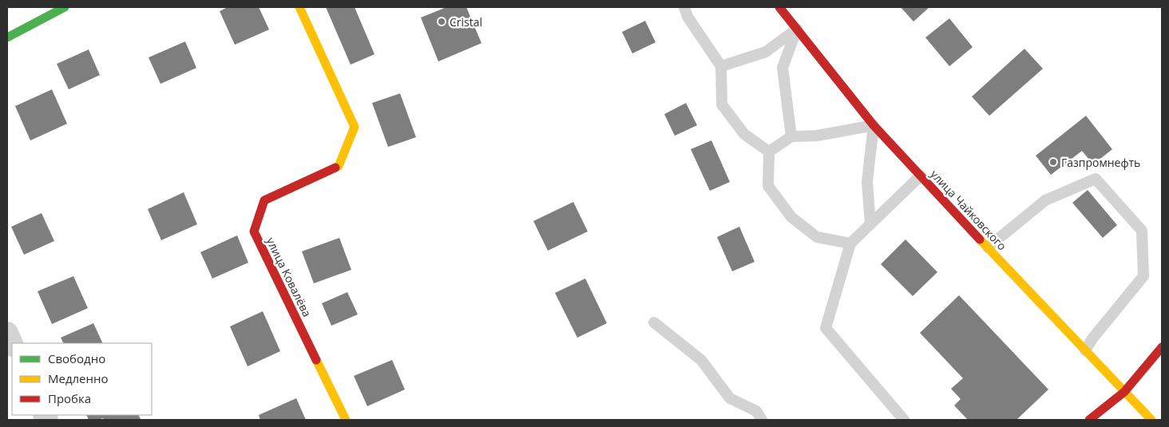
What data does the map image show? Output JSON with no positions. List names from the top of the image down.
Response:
{
  "streets": {
    "street": ["улица Чайковского", "улица Ковалёва"]
  },
  "places": ["Cristal", "Газпромнефть"],
  "legend": ["Свободно", "Медленно", "Пробка"]
}
